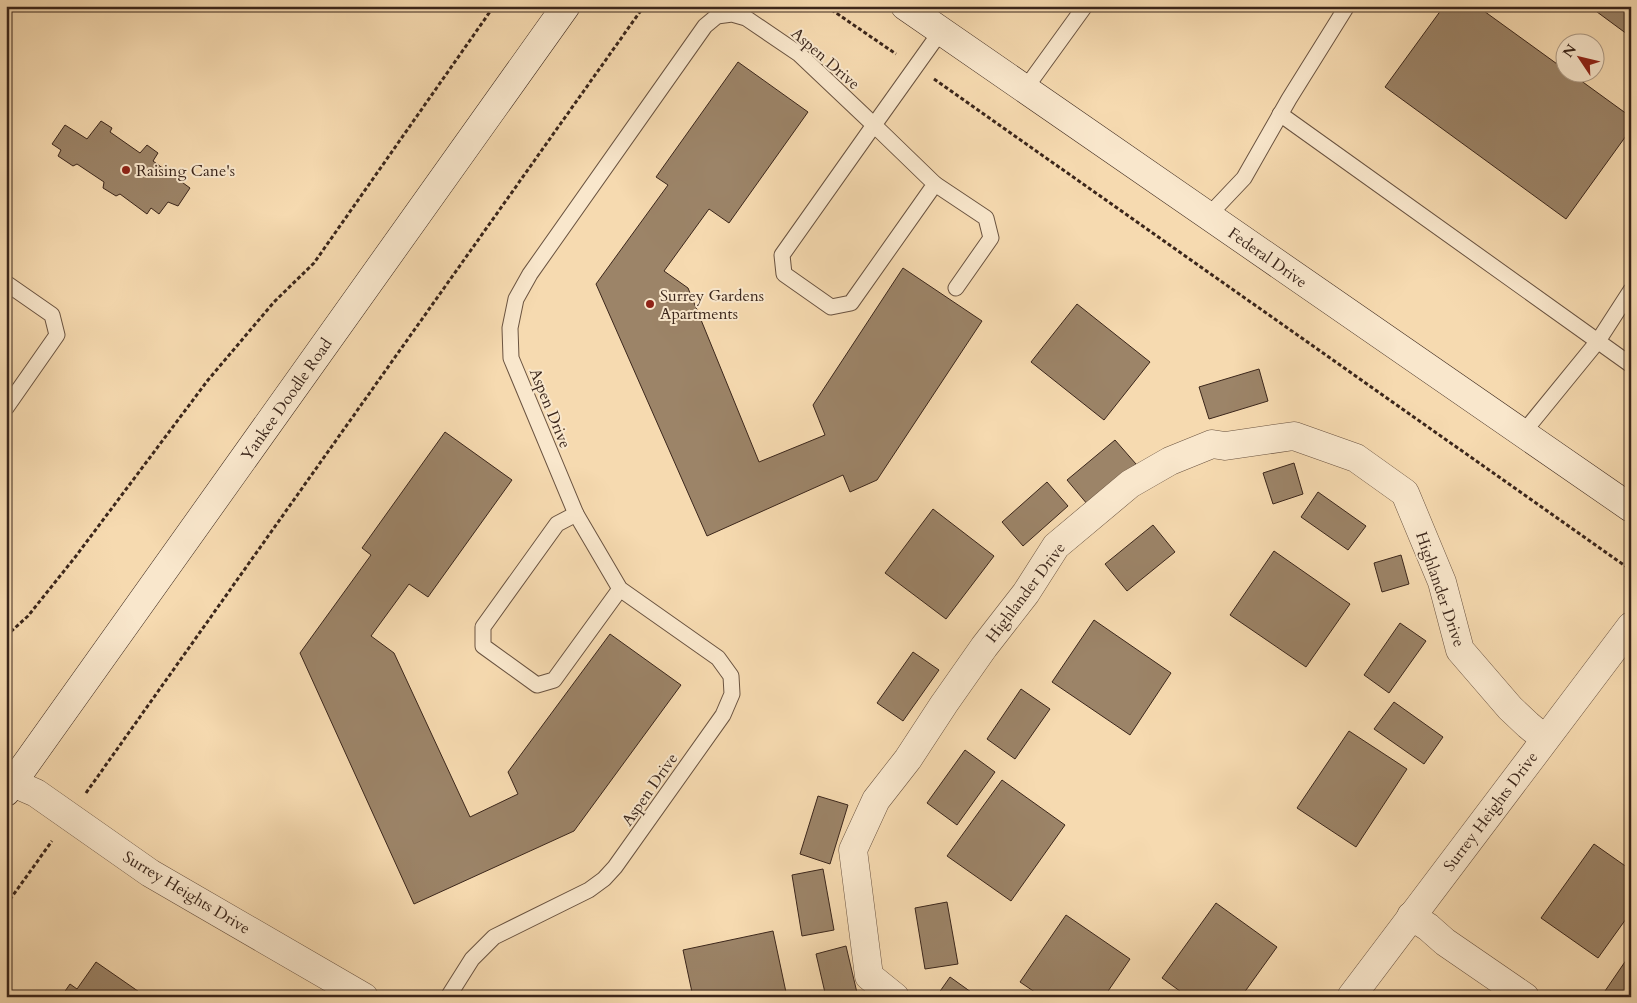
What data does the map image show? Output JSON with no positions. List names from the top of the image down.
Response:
{
  "streets": {
    "street": [
      "Federal Drive",
      "Yankee Doodle Road",
      "Highlander Drive",
      "Surrey Heights Drive"
    ],
    "lane": ["Aspen Drive"]
  },
  "crossings": [
    ["Yankee Doodle Road", "Surrey Heights Drive"],
    ["Highlander Drive", "Surrey Heights Drive"]
  ],
  "places": ["Raising Cane's", "Surrey Gardens Apartments"],
  "north": "top left"
}
